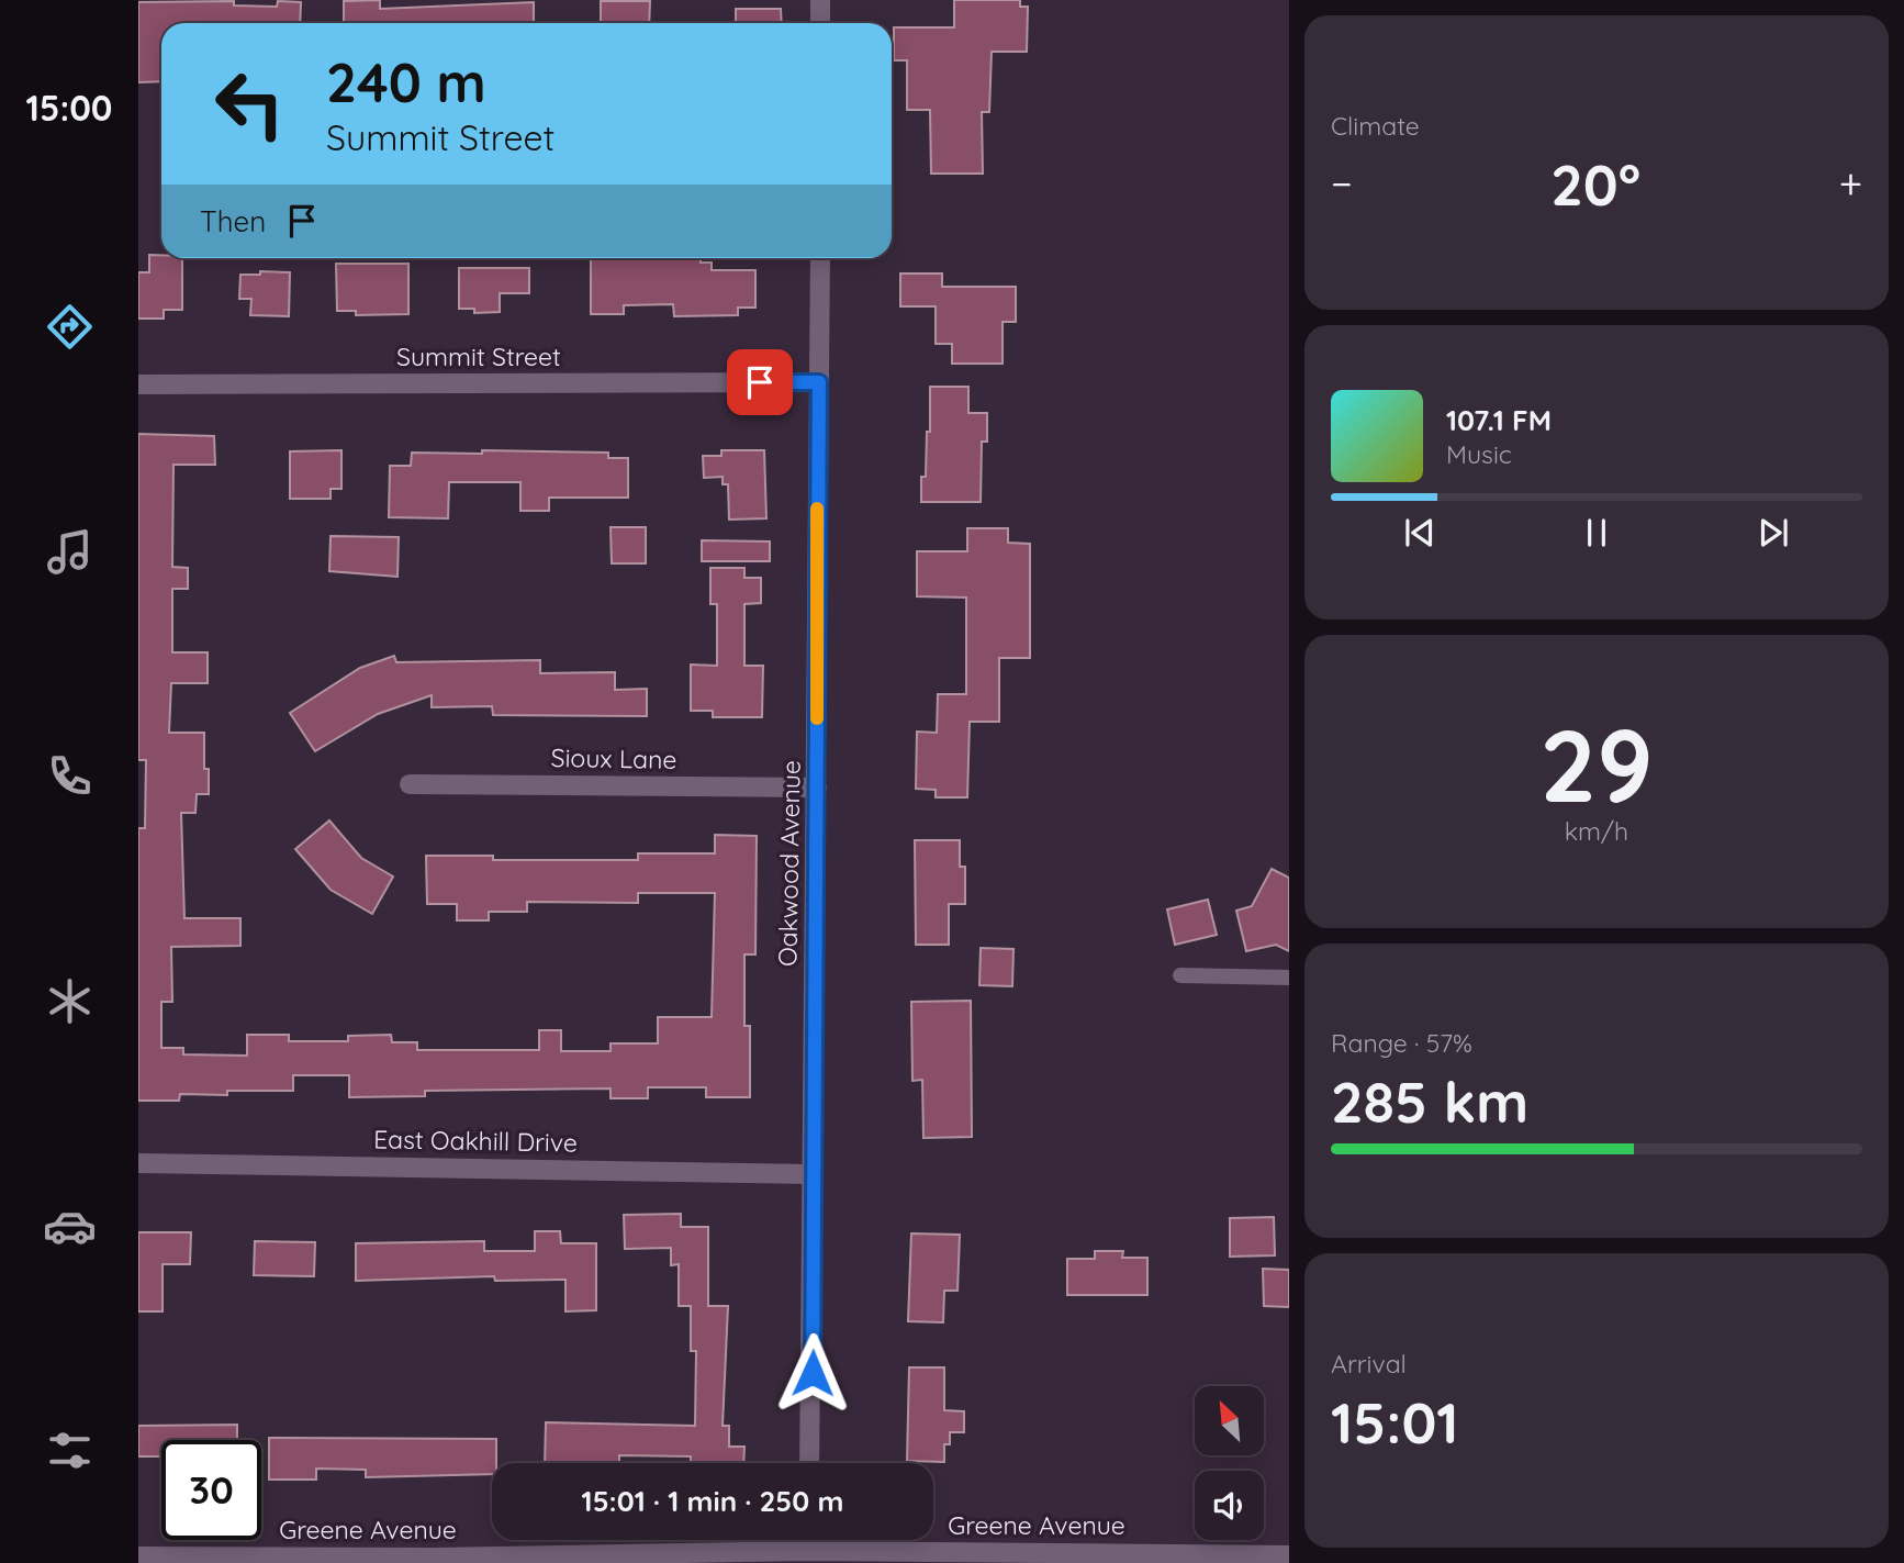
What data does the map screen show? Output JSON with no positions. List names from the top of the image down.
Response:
{
  "streets": {
    "street": [
      "Summit Street",
      "Sioux Lane",
      "Oakwood Avenue",
      "East Oakhill Drive",
      "Greene Avenue"
    ]
  },
  "crossings": [
    ["Summit Street", "Oakwood Avenue"],
    ["Sioux Lane", "Oakwood Avenue"],
    ["Oakwood Avenue", "East Oakhill Drive"]
  ],
  "north": "top left",
  "page": {
    "tabs": "15:00",
    "tile": [
      "Climate",
      ["29", "km/h"],
      ["Range · 57%", "285 km"],
      ["Arrival", "15:01"]
    ],
    "turn": ["240 m", "Summit Street"],
    "heat": ["−", "20°", "+"],
    "then": "Then",
    "song": ["107.1 FM", "Music"],
    "limit": "30",
    "trip": "15:01 · 1 min · 250 m"
  }
}
